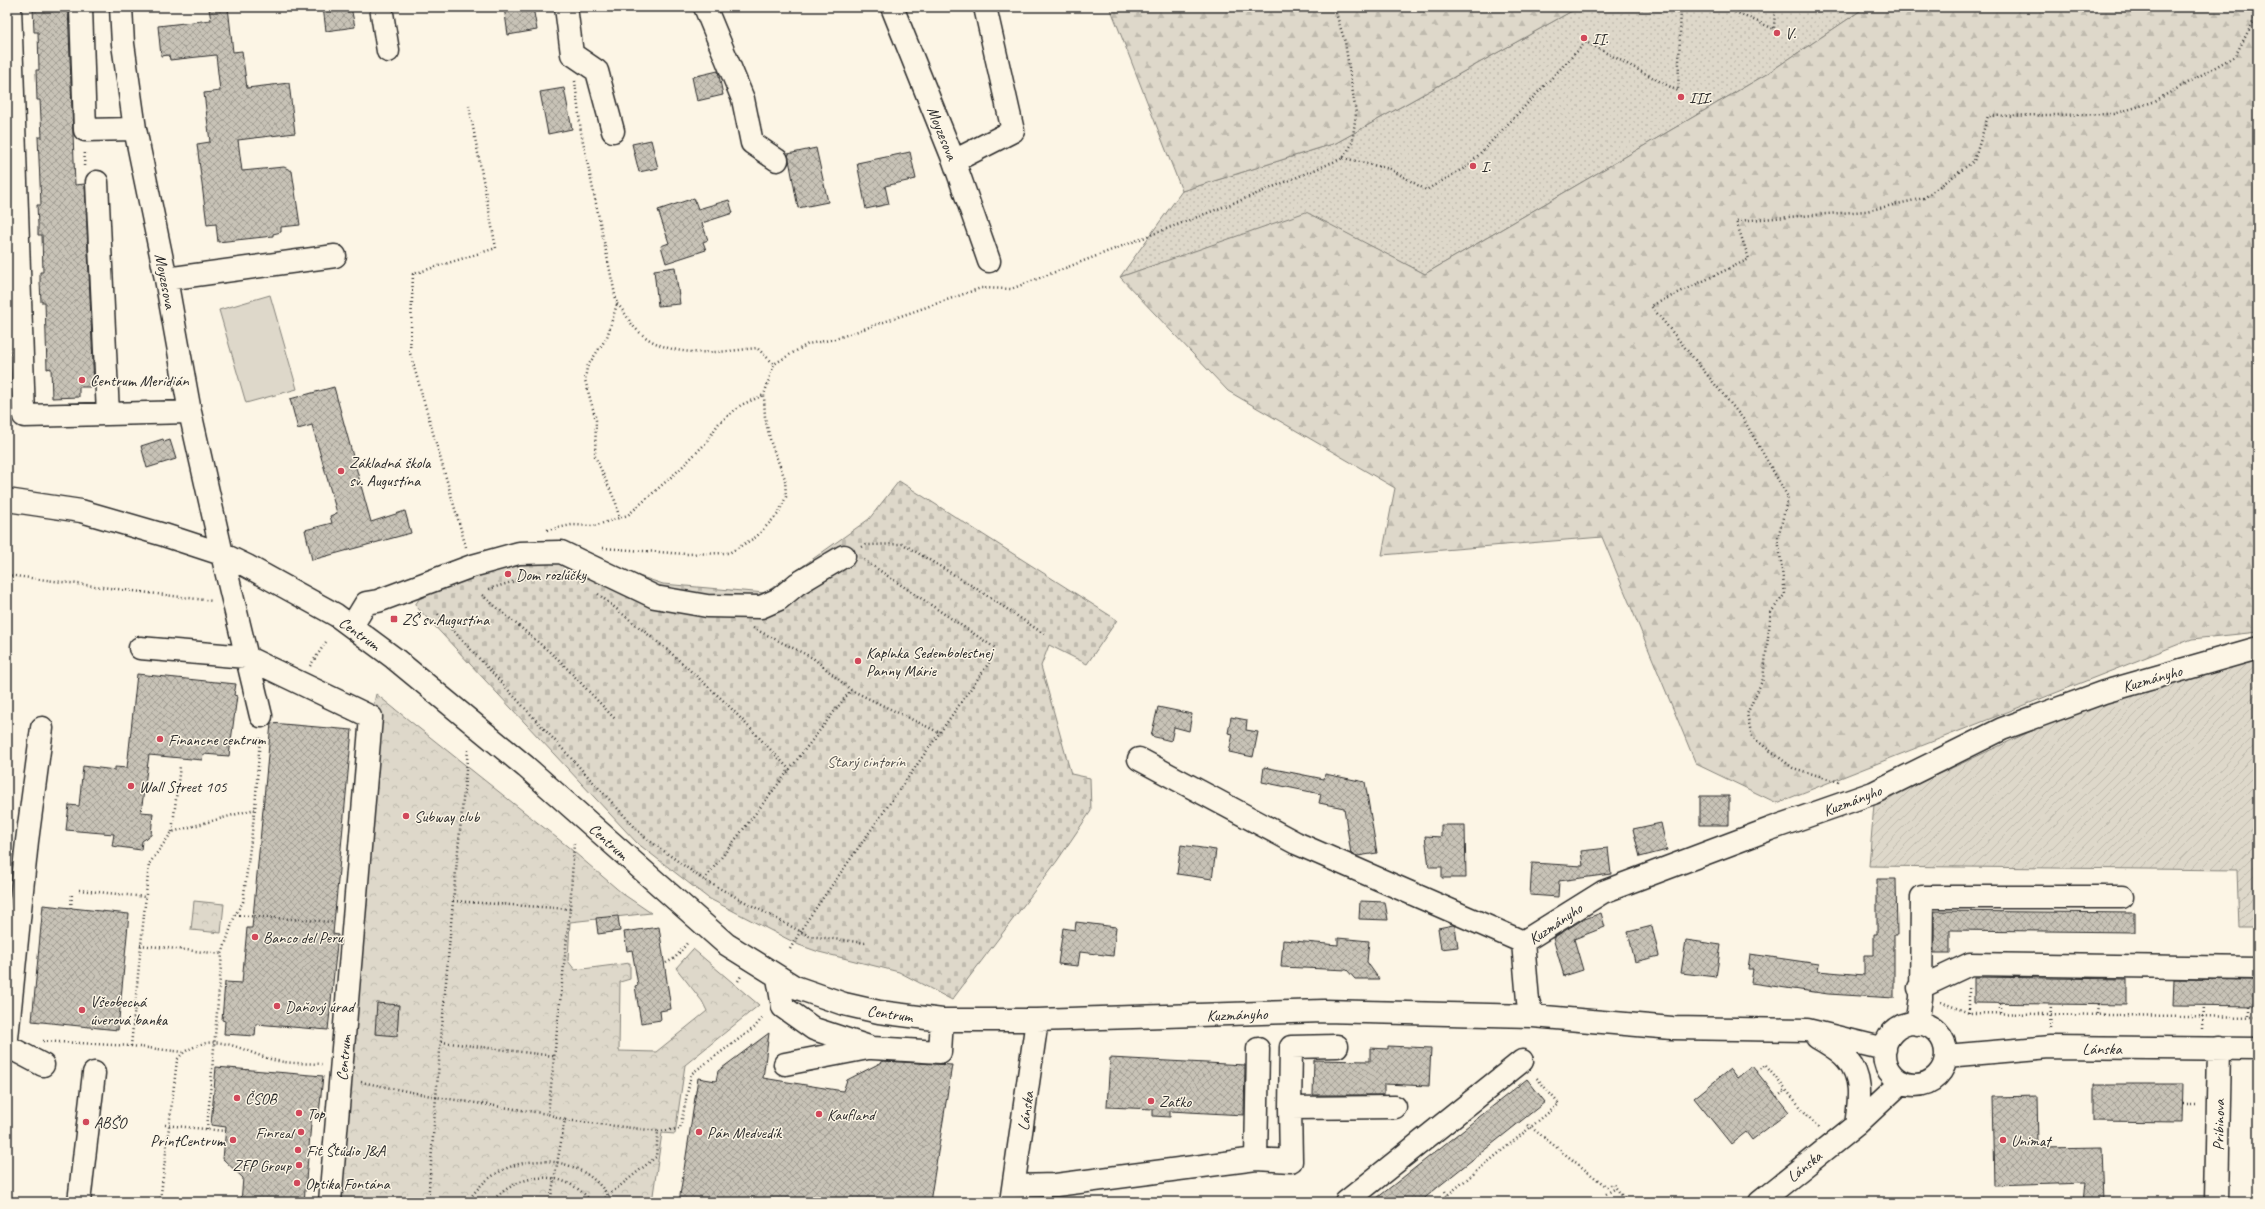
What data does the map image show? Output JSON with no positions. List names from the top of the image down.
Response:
{
  "streets": {
    "street": [
      "Moyzesova",
      "Centrum",
      "Kuzmányho",
      "Lánska",
      "Pribinova"
    ]
  },
  "crossings": [
    ["Moyzesova", "Centrum"],
    ["Centrum", "Kuzmányho"],
    ["Centrum", "Lánska"],
    ["Kuzmányho", "Lánska"],
    ["Lánska", "Pribinova"]
  ],
  "parks": ["Starý cintorín"],
  "places": {
    "other": [
      "V.",
      "II.",
      "III.",
      "I.",
      "Centrum Meridián",
      "Základná škola sv. Augustína",
      "Dom rozlúčky",
      "Kaplnka Sedembolestnej Panny Márie",
      "Financne centrum",
      "Wall Street 105",
      "Subway club",
      "Banco del Peru",
      "Daňový úrad",
      "Všeobecná úverová banka",
      "ČSOB",
      "Zaťko",
      "Top",
      "Kaufland",
      "ABŠO",
      "Finreal",
      "Pán Medvedík",
      "PrintCentrum",
      "Unimat",
      "Fit Štúdio J&A",
      "ZFP Group",
      "Optika Fontána"
    ],
    "transit": ["ZŠ sv.Augustína"]
  }
}
